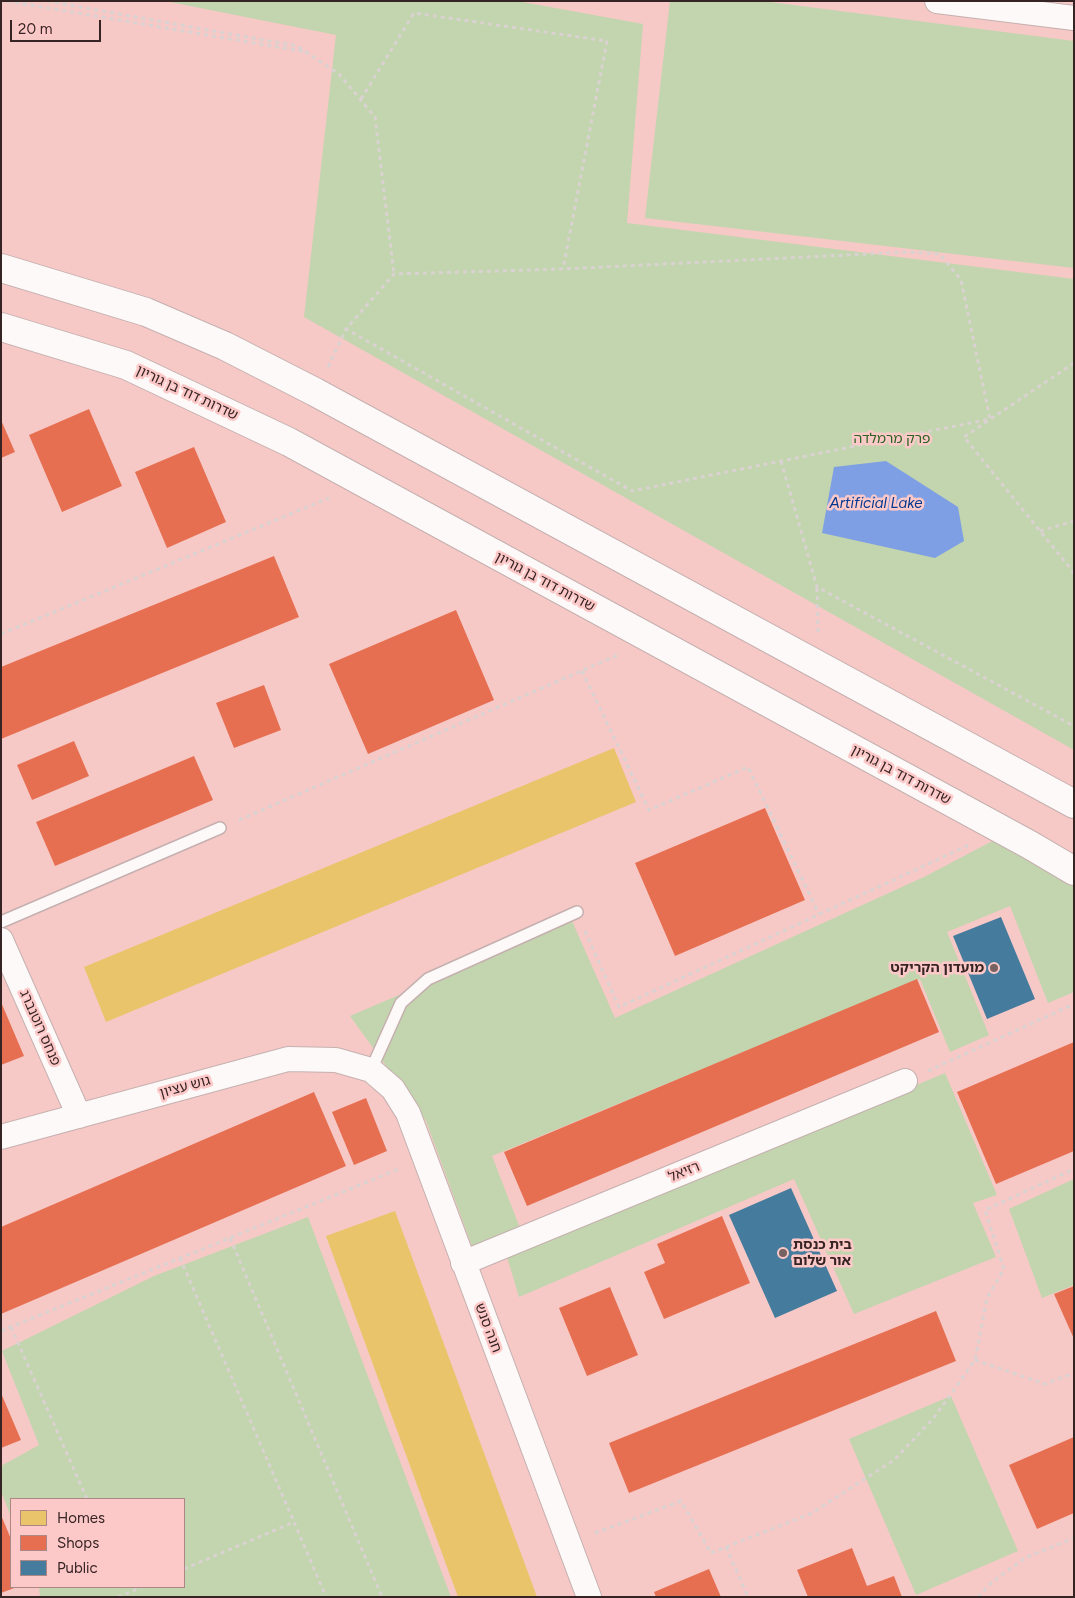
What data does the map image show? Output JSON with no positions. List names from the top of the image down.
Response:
{
  "streets": {
    "main road": ["שדרות דוד בן גוריון"],
    "street": [
      "פנחס רוטנברג",
      "גוש עציון",
      "רזיאל",
      "חנה סנש"
    ]
  },
  "crossings": [
    ["פנחס רוטנברג", "גוש עציון"],
    ["גוש עציון", "חנה סנש"],
    ["רזיאל", "חנה סנש"]
  ],
  "water": ["Artificial Lake"],
  "parks": ["פרק מרמלדה"],
  "places": ["מועדון הקריקט", "בית כנסת אור שלום"],
  "legend": ["Homes", "Shops", "Public"],
  "scale_bar": "20 m"
}
